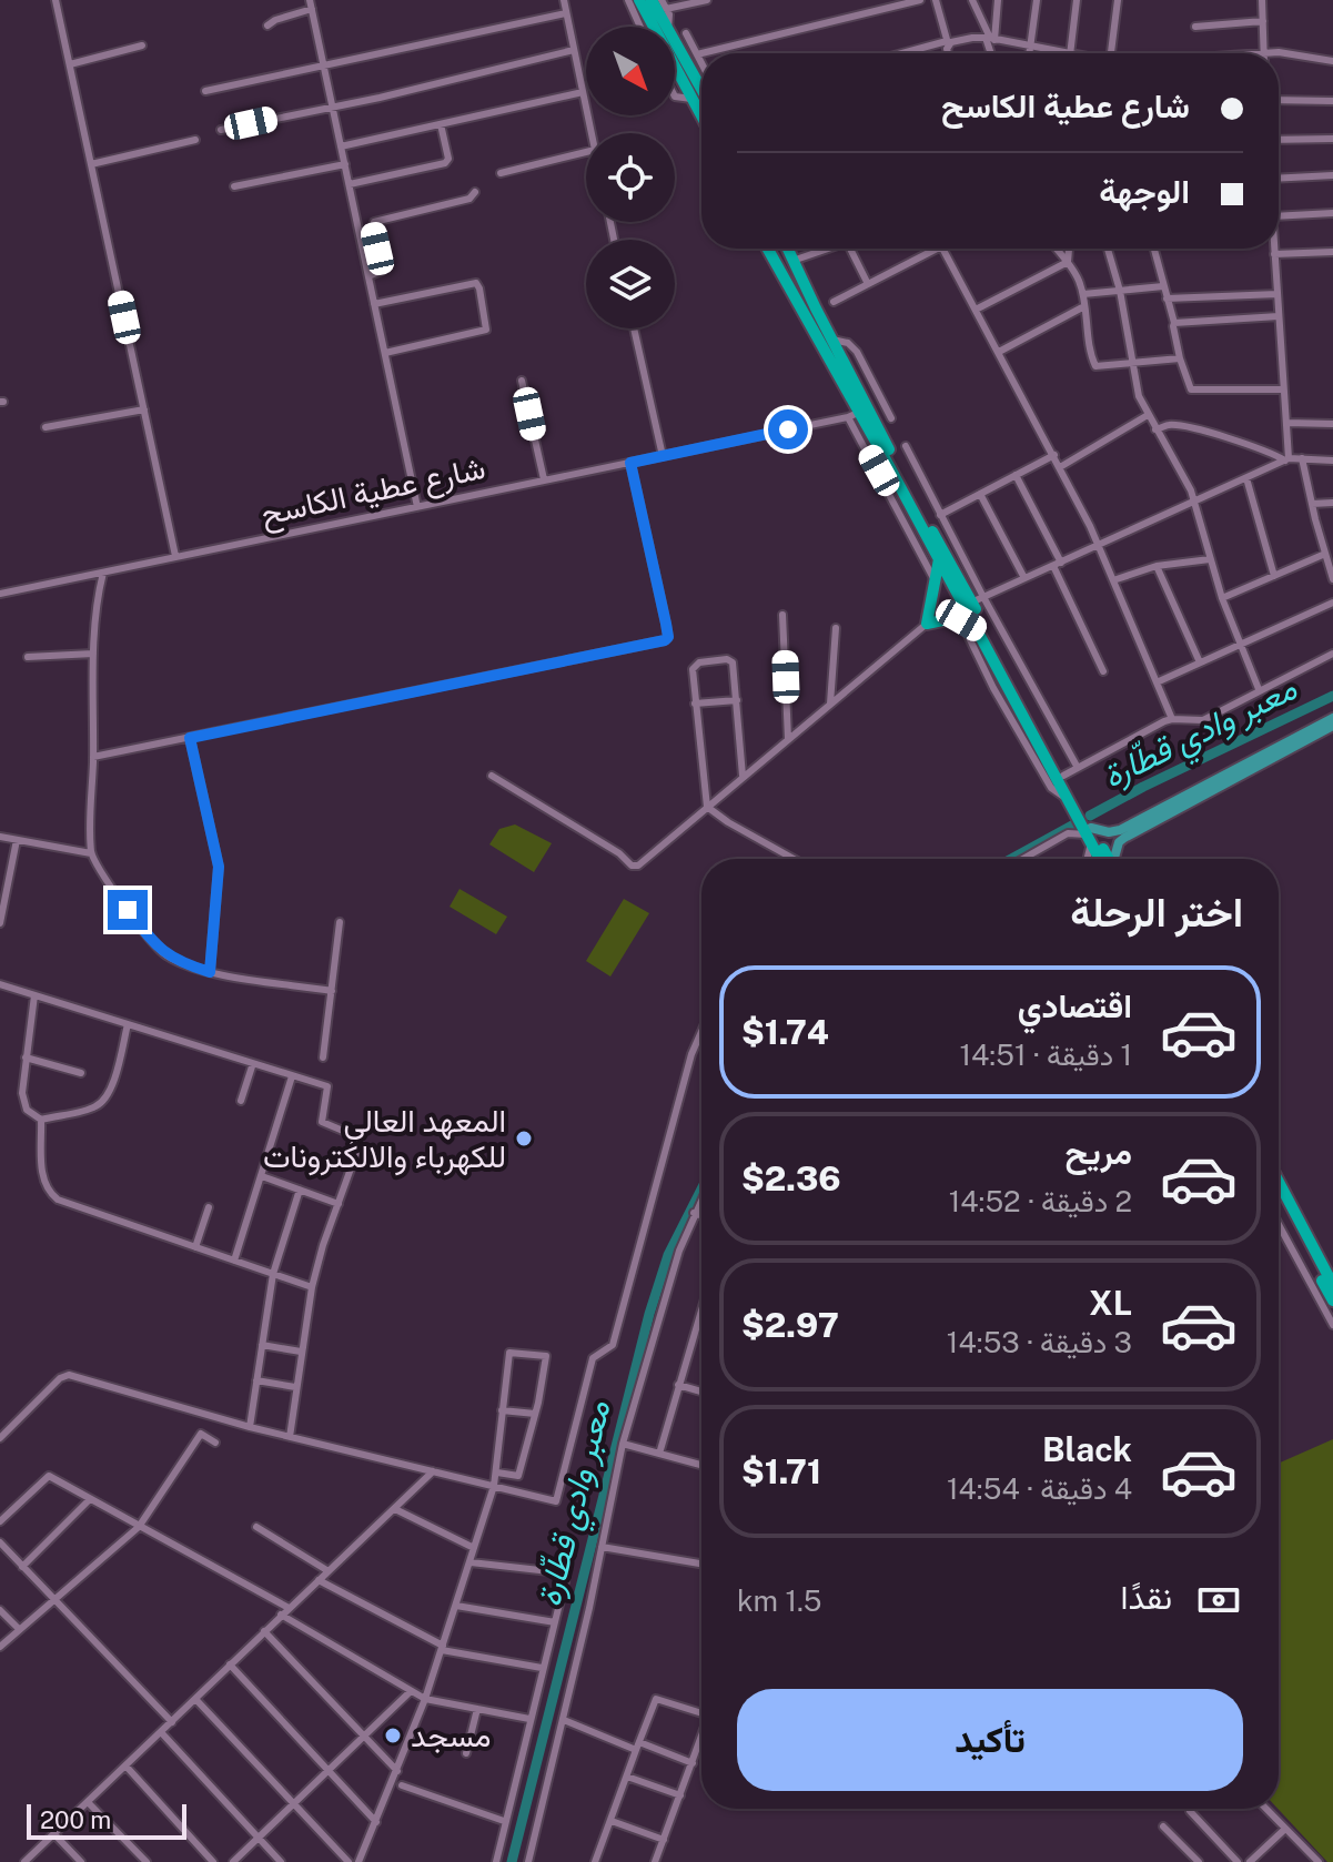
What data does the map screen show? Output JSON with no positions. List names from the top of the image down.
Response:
{
  "streets": {
    "street": ["شارع عطية الكاسح"]
  },
  "water": ["معبر وادي قطّارة"],
  "places": ["المعهد العالي للكهرباء والالكترونات", "مسجد"],
  "scale_bar": "200 m",
  "north": "bottom right",
  "page": {
    "banner": ["شارع عطية الكاسح", "الوجهة"],
    "heading": "اختر الرحلة",
    "list": [
      {
        "name": "اقتصادي",
        "note": "1 دقيقة · 14:51",
        "value": "$1.74"
      },
      {
        "name": "مريح",
        "note": "2 دقيقة · 14:52",
        "value": "$2.36"
      },
      {
        "name": "XL",
        "note": "3 دقيقة · 14:53",
        "value": "$2.97"
      },
      {
        "name": "Black",
        "note": "4 دقيقة · 14:54",
        "value": "$1.71"
      }
    ],
    "pay": ["نقدًا", "1.5 km"],
    "buttons": "تأكيد",
    "scale": "200 m"
  }
}
